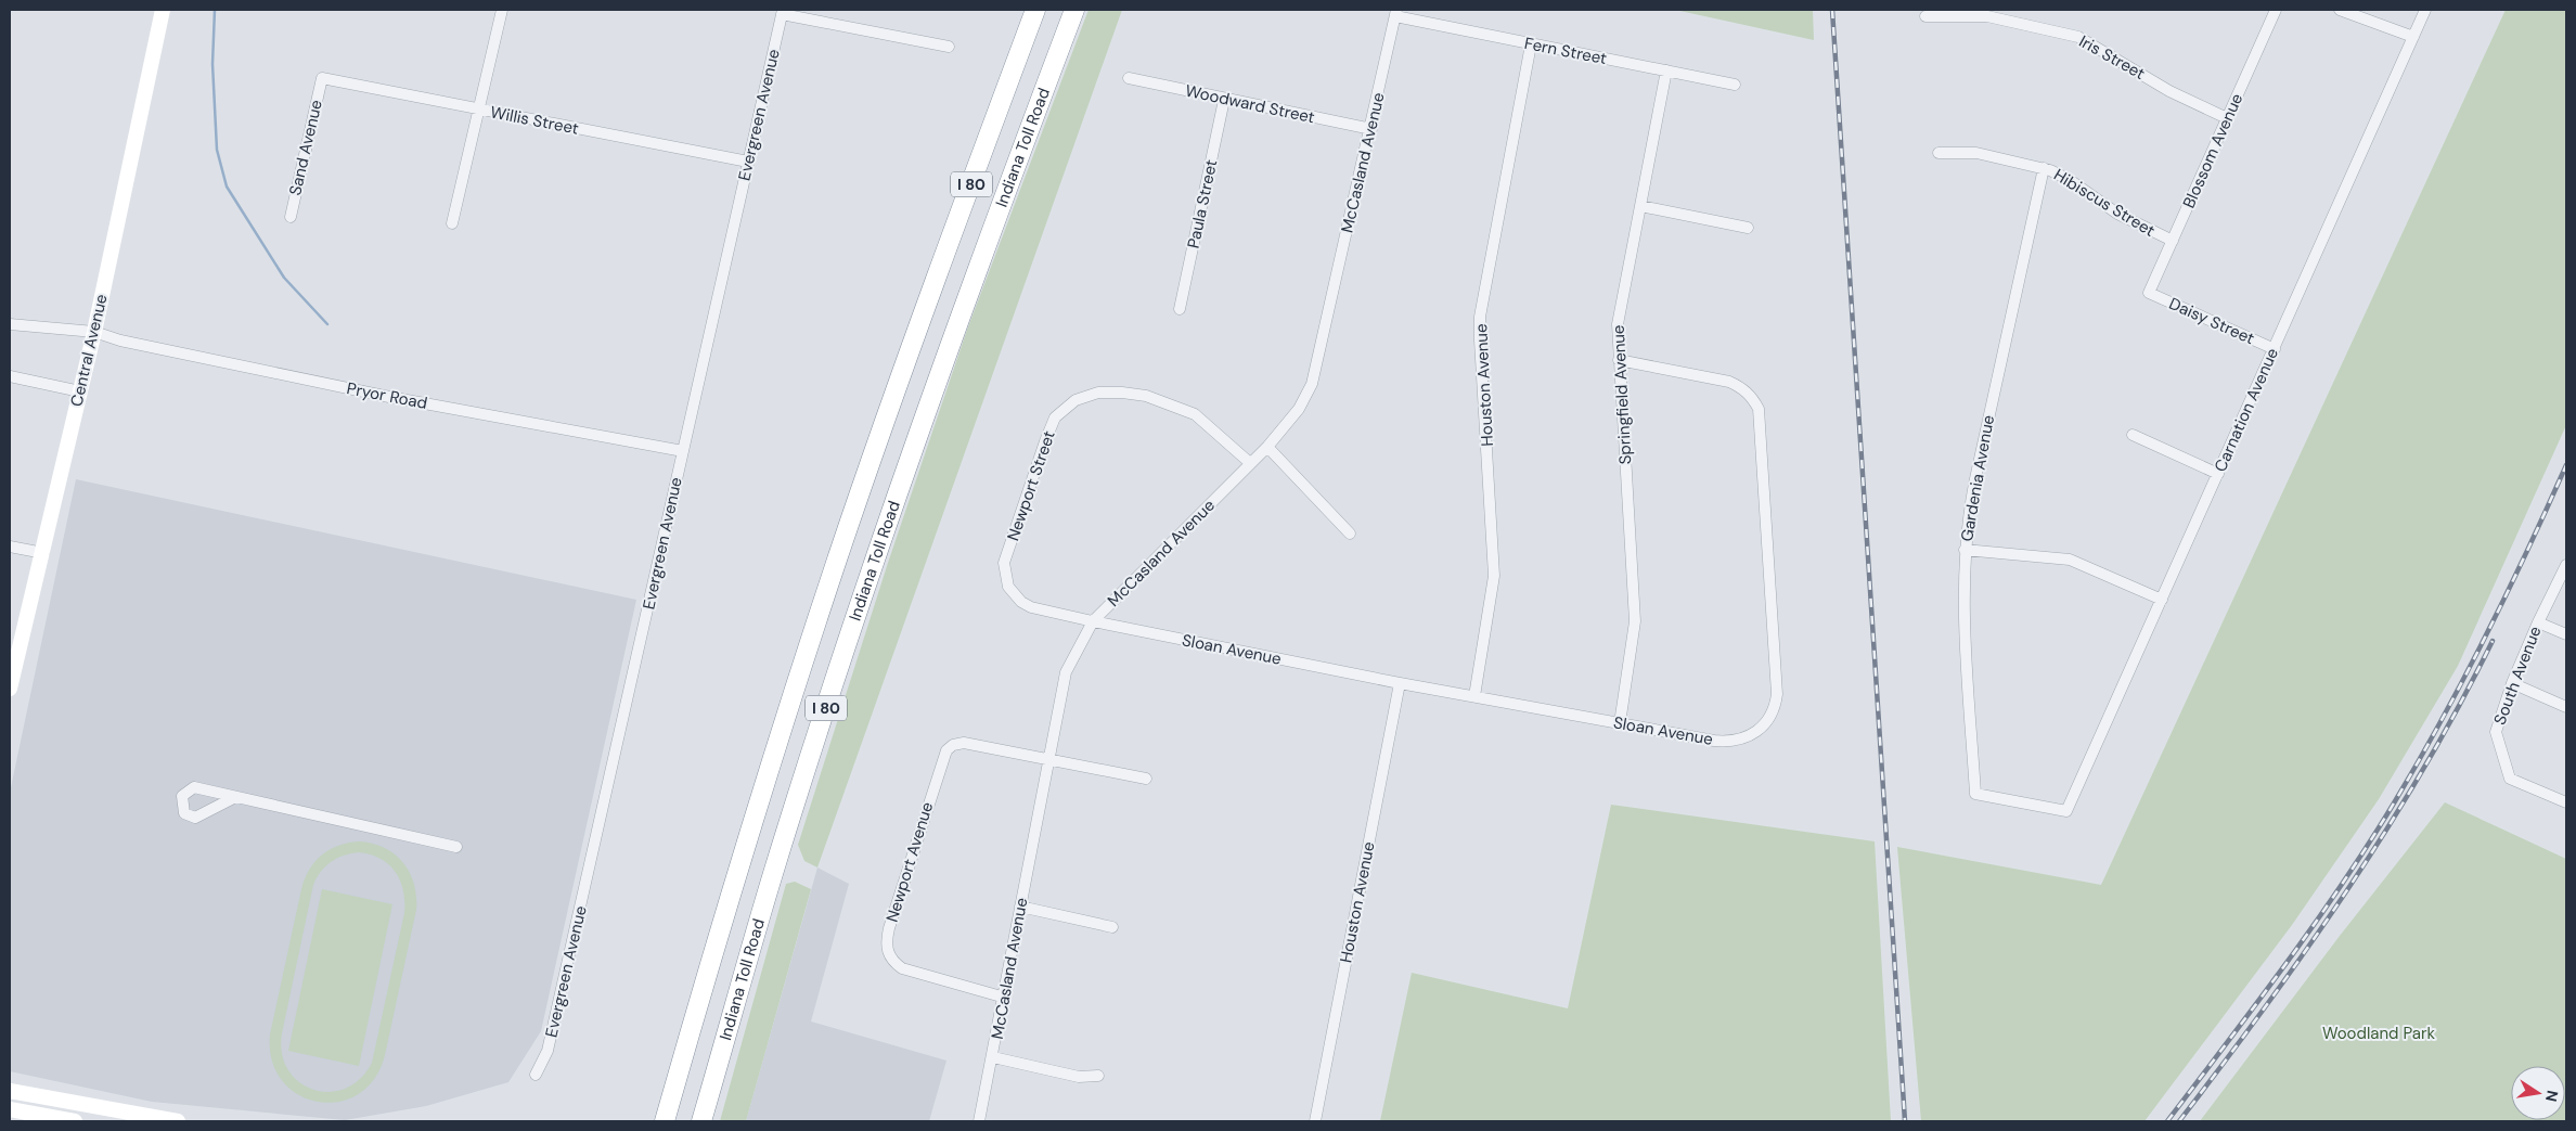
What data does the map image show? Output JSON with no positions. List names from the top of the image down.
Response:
{
  "streets": {
    "highway": ["Indiana Toll Road", "I 80"],
    "main road": ["Central Avenue"],
    "street": [
      "Fern Street",
      "Iris Street",
      "Woodward Street",
      "Evergreen Avenue",
      "Willis Street",
      "Sand Avenue",
      "Blossom Avenue",
      "McCasland Avenue",
      "Hibiscus Street",
      "Paula Street",
      "Daisy Street",
      "Houston Avenue",
      "Springfield Avenue",
      "Pryor Road",
      "Carnation Avenue",
      "Gardenia Avenue",
      "Newport Street",
      "Sloan Avenue",
      "South Avenue",
      "Newport Avenue"
    ]
  },
  "crossings": [
    ["Fern Street", "McCasland Avenue"],
    ["Fern Street", "Houston Avenue"],
    ["Fern Street", "Springfield Avenue"],
    ["Iris Street", "Blossom Avenue"],
    ["Woodward Street", "McCasland Avenue"],
    ["Woodward Street", "Paula Street"],
    ["Evergreen Avenue", "Willis Street"],
    ["Evergreen Avenue", "Pryor Road"],
    ["Willis Street", "Sand Avenue"],
    ["Blossom Avenue", "Hibiscus Street"],
    ["Blossom Avenue", "Daisy Street"],
    ["McCasland Avenue", "Newport Street"],
    ["McCasland Avenue", "Sloan Avenue"],
    ["McCasland Avenue", "Newport Avenue"],
    ["Hibiscus Street", "Gardenia Avenue"],
    ["Daisy Street", "Carnation Avenue"],
    ["Central Avenue", "Pryor Road"],
    ["Houston Avenue", "Sloan Avenue"],
    ["Springfield Avenue", "Sloan Avenue"],
    ["Carnation Avenue", "Gardenia Avenue"],
    ["Newport Street", "Sloan Avenue"]
  ],
  "parks": ["Woodland Park"],
  "north": "right"
}
